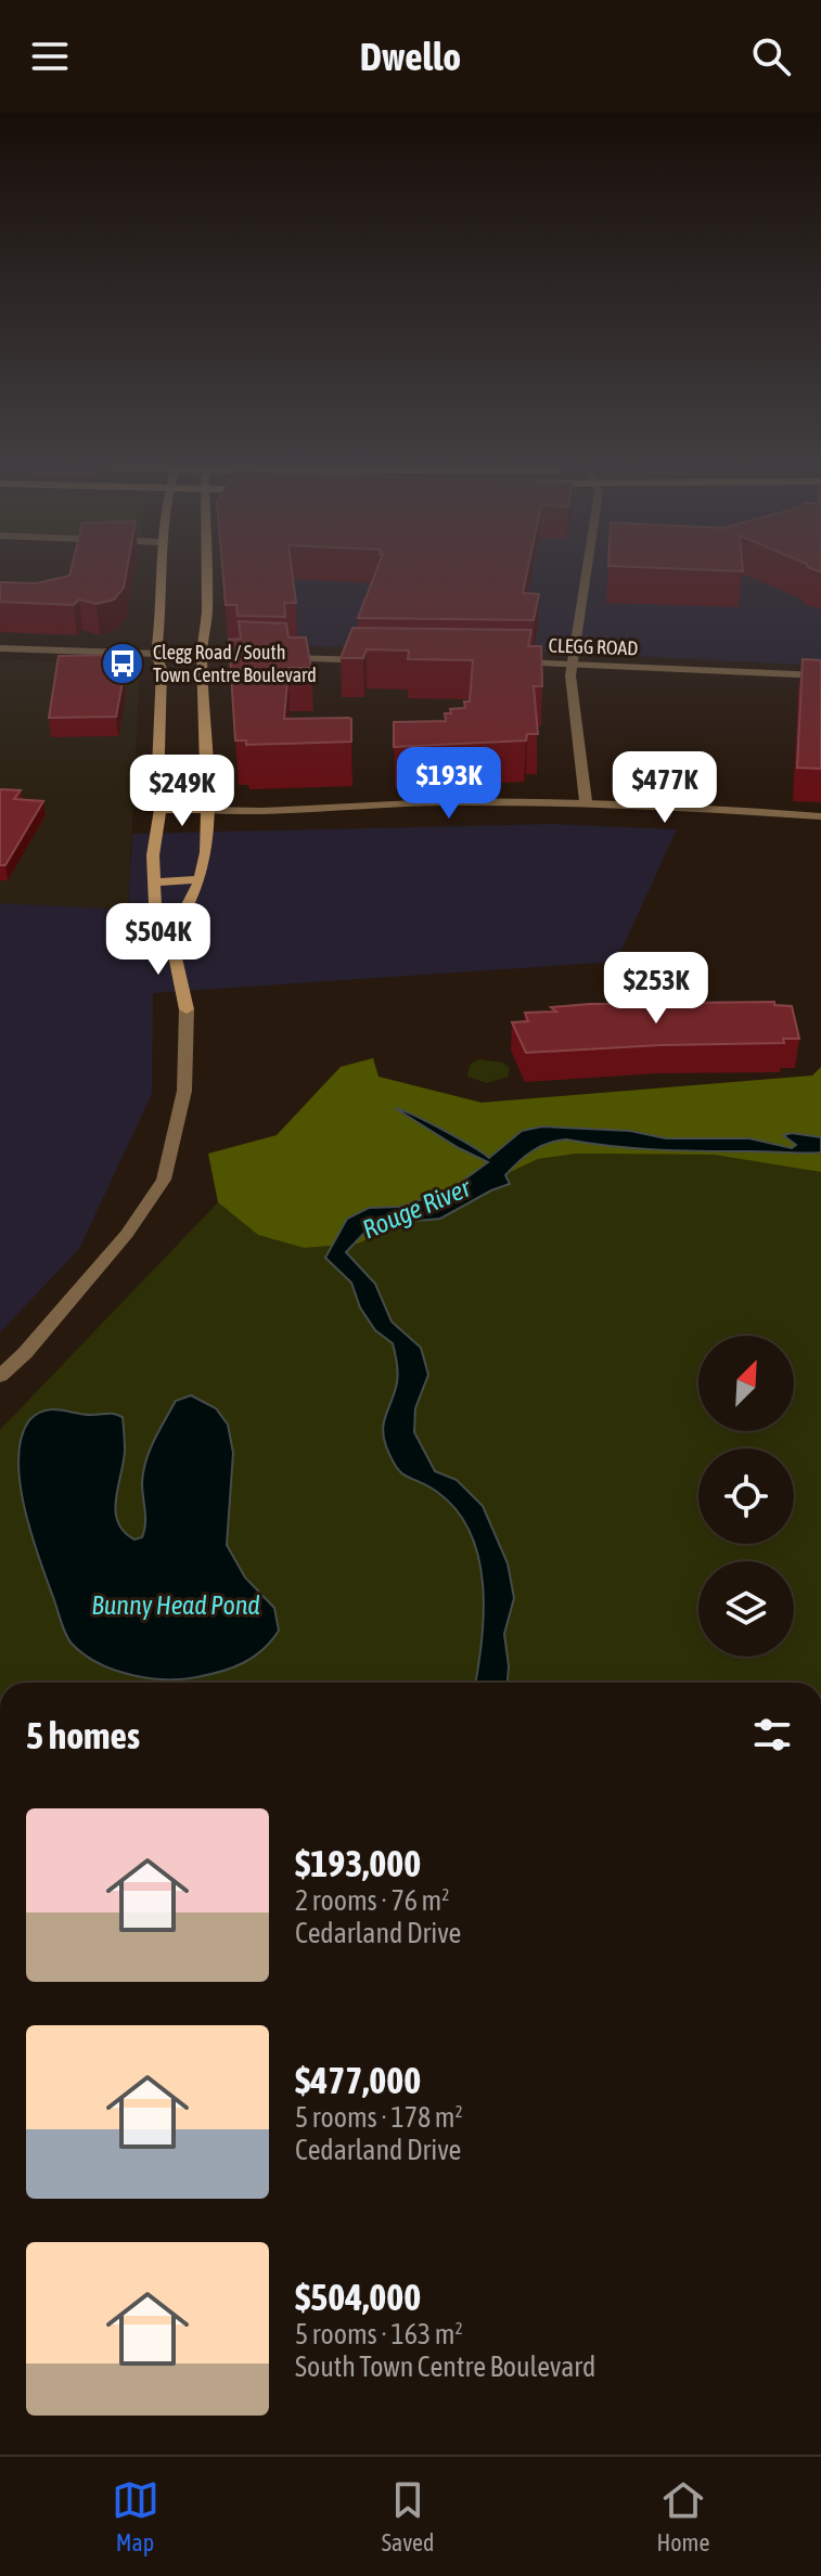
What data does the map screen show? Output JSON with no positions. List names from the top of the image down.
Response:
{
  "streets": {
    "street": ["CLEGG ROAD"]
  },
  "water": ["Rouge River", "Bunny Head Pond"],
  "places": {
    "bus stop": ["Clegg Road / South Town Centre Boulevard"]
  },
  "north": "top right",
  "page": {
    "header": "Dwello",
    "price": [
      "$193K",
      "$477K",
      "$249K",
      "$504K",
      "$253K"
    ],
    "heading": "5 homes",
    "list": [
      {
        "name": "$193,000",
        "note": "2 rooms · 76 m² · Cedarland Drive"
      },
      {
        "name": "$477,000",
        "note": "5 rooms · 178 m² · Cedarland Drive"
      },
      {
        "name": "$504,000",
        "note": "5 rooms · 163 m² · South Town Centre Boulevard"
      }
    ],
    "tabs": ["Map", "Saved", "Home"]
  }
}
